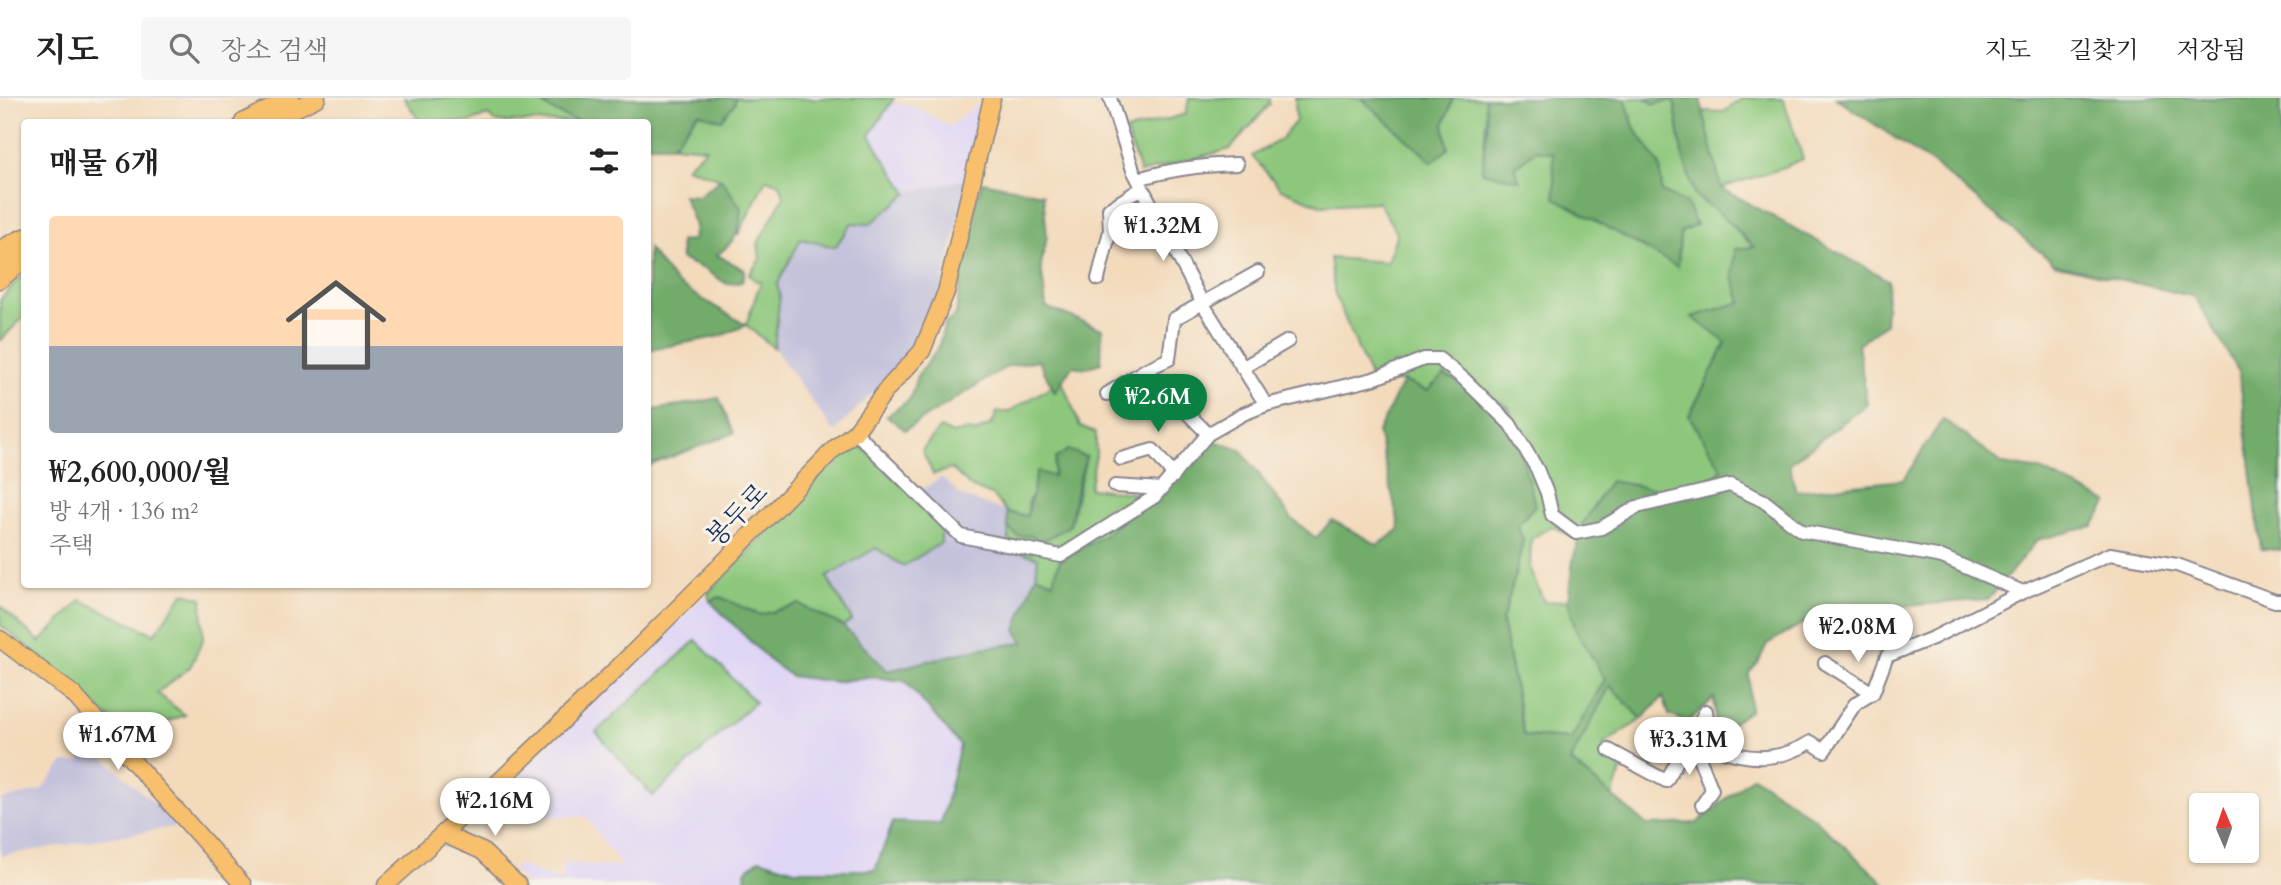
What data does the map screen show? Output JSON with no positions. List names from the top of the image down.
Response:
{
  "streets": {
    "main road": ["봉두로"]
  },
  "north": "top",
  "page": {
    "header": "지도",
    "search": "장소 검색",
    "nav": ["지도", "길찾기", "저장됨"],
    "heading": "매물 6개",
    "price": [
      "₩1.32M",
      "₩2.6M",
      "₩2.08M",
      "₩1.67M",
      "₩3.31M",
      "₩2.16M"
    ],
    "list": [
      {
        "name": "₩2,600,000/월",
        "note": "방 4개 · 136 m² · 주택"
      }
    ]
  }
}
